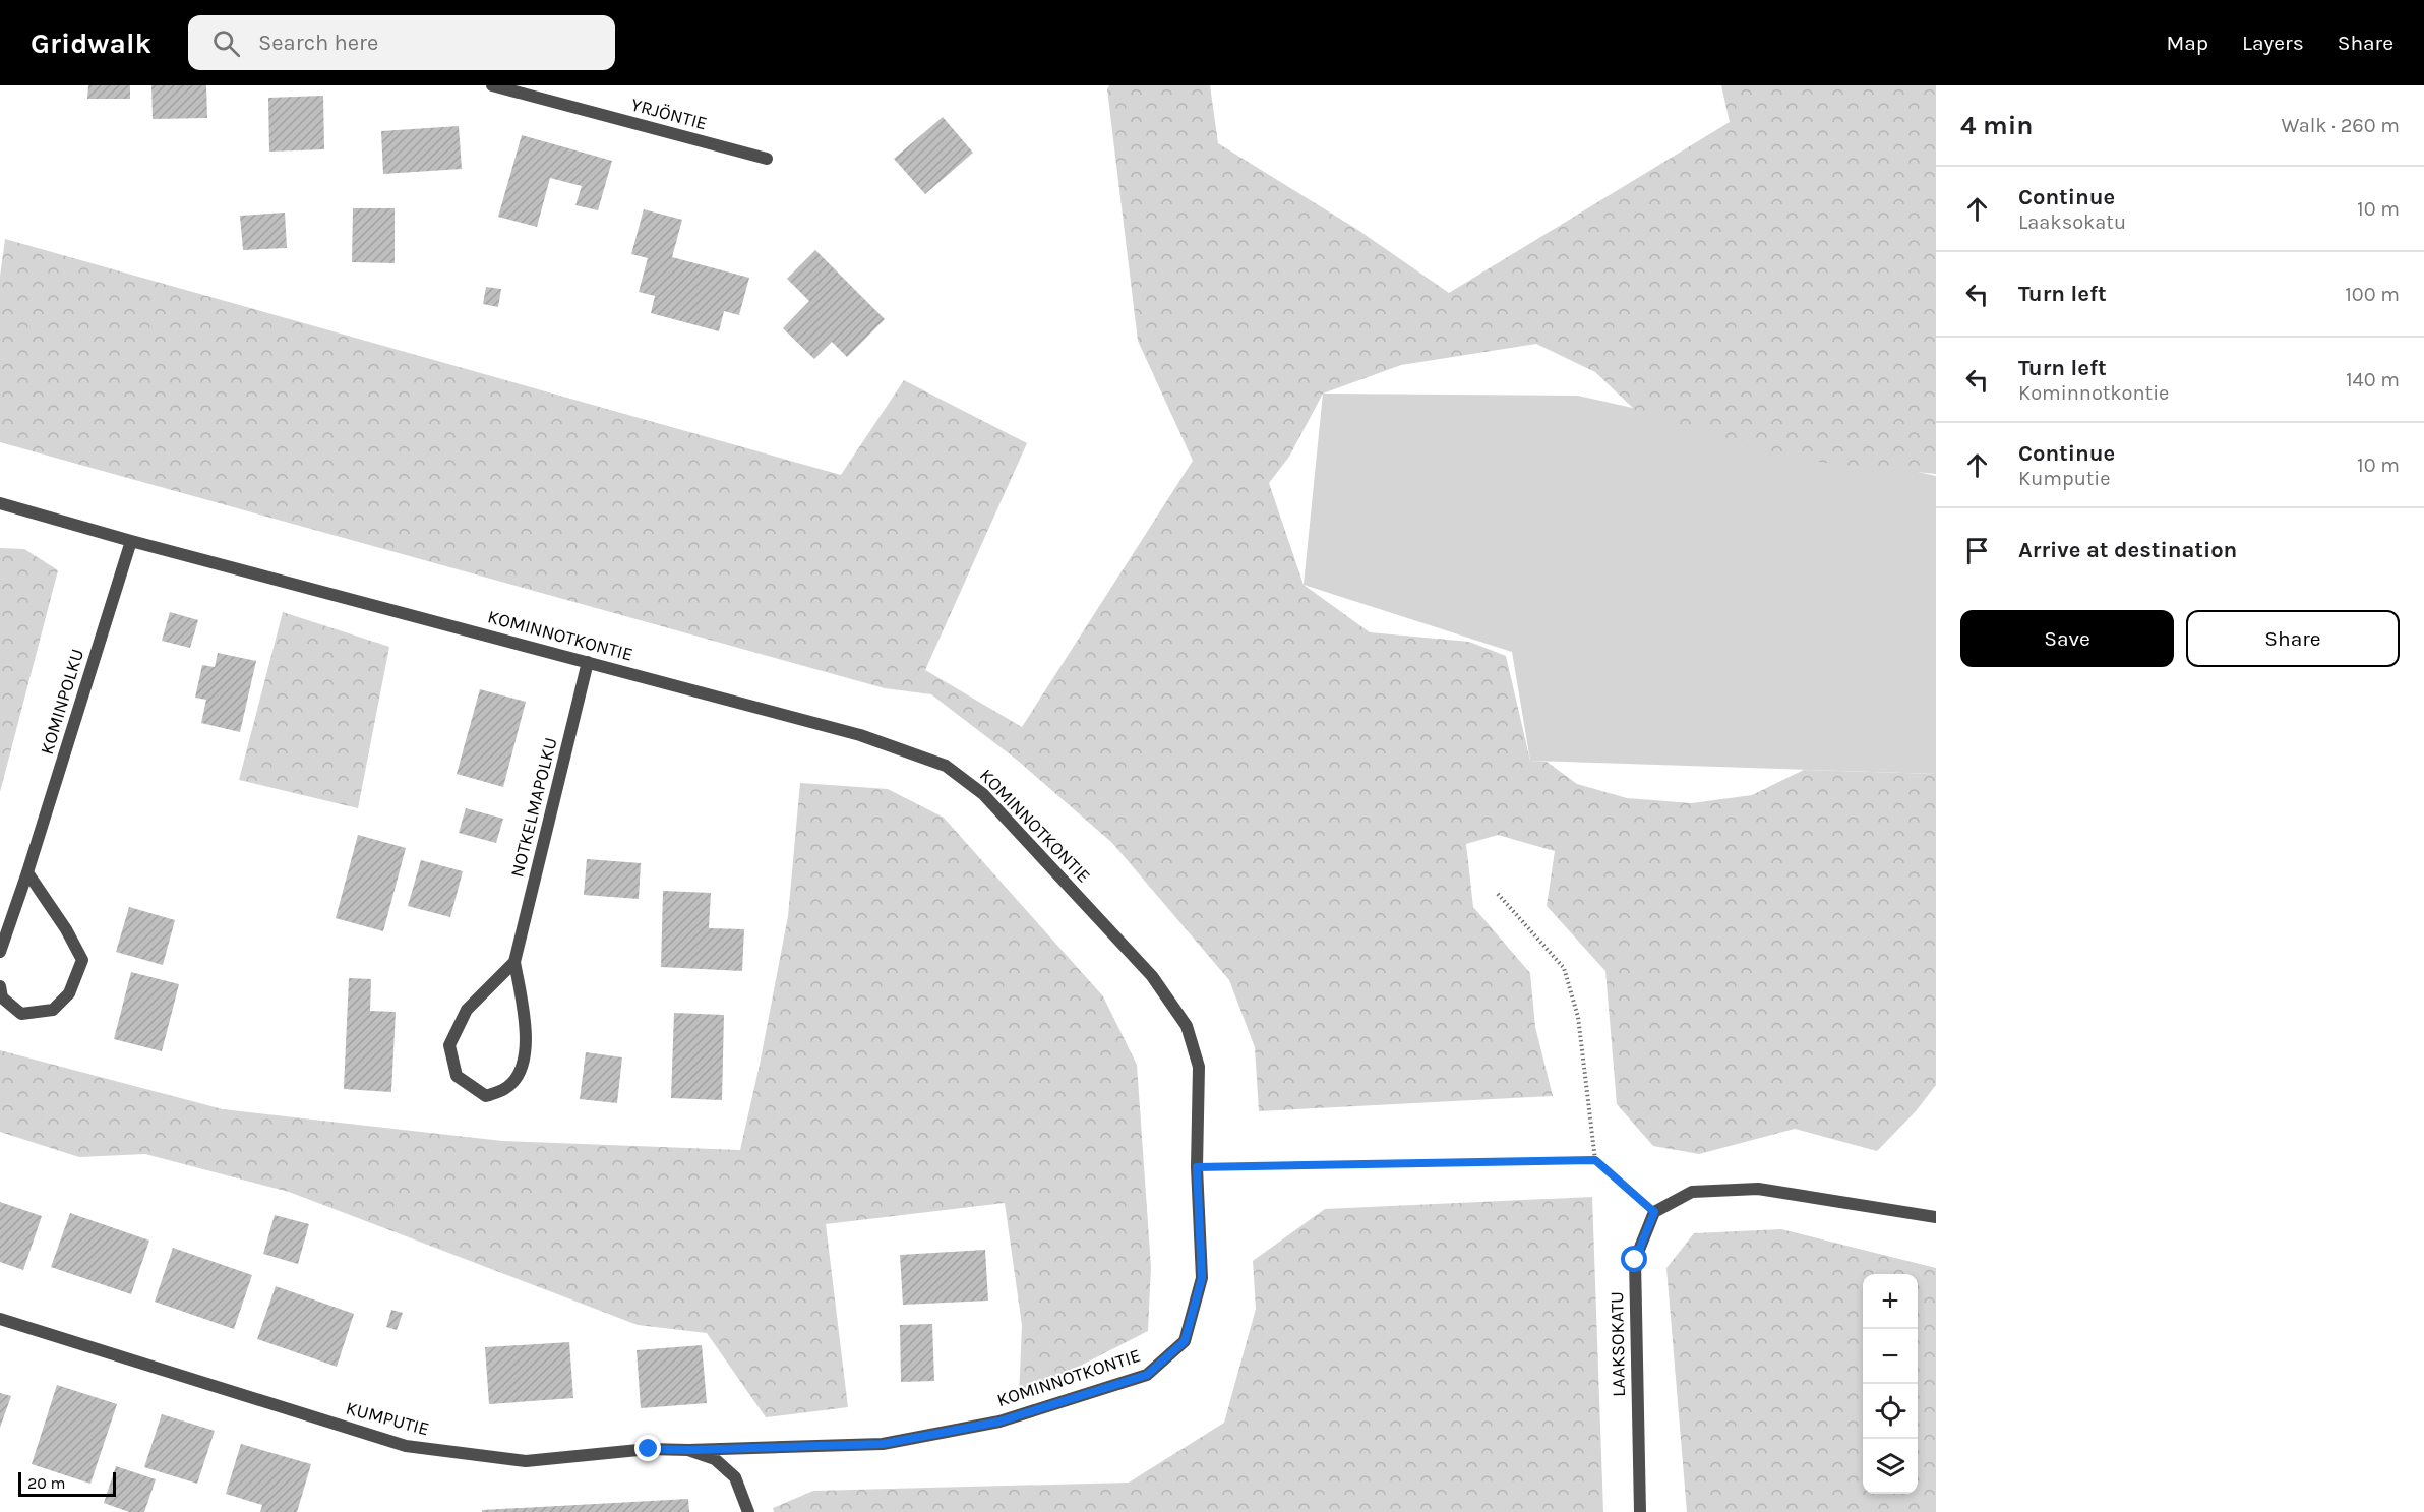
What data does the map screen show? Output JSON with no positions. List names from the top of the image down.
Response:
{
  "streets": {
    "street": [
      "YRJÖNTIE",
      "KOMINNOTKONTIE",
      "KOMINPOLKU",
      "NOTKELMAPOLKU",
      "LAAKSOKATU",
      "KUMPUTIE"
    ]
  },
  "crossings": [
    ["KOMINNOTKONTIE", "KOMINPOLKU"],
    ["KOMINNOTKONTIE", "NOTKELMAPOLKU"],
    ["KOMINNOTKONTIE", "KUMPUTIE"]
  ],
  "scale_bar": "20 m",
  "page": {
    "header": "Gridwalk",
    "search": "Search here",
    "nav": ["Map", "Layers", "Share"],
    "heading": ["4 min", "Walk · 260 m"],
    "list": [
      ["Continue", "Laaksokatu", "10 m"],
      ["Turn left", "100 m"],
      ["Turn left", "Kominnotkontie", "140 m"],
      ["Continue", "Kumputie", "10 m"],
      "Arrive at destination"
    ],
    "buttons": ["Save", "Share"],
    "map_buttons": ["+", "−"],
    "scale": "20 m"
  }
}
